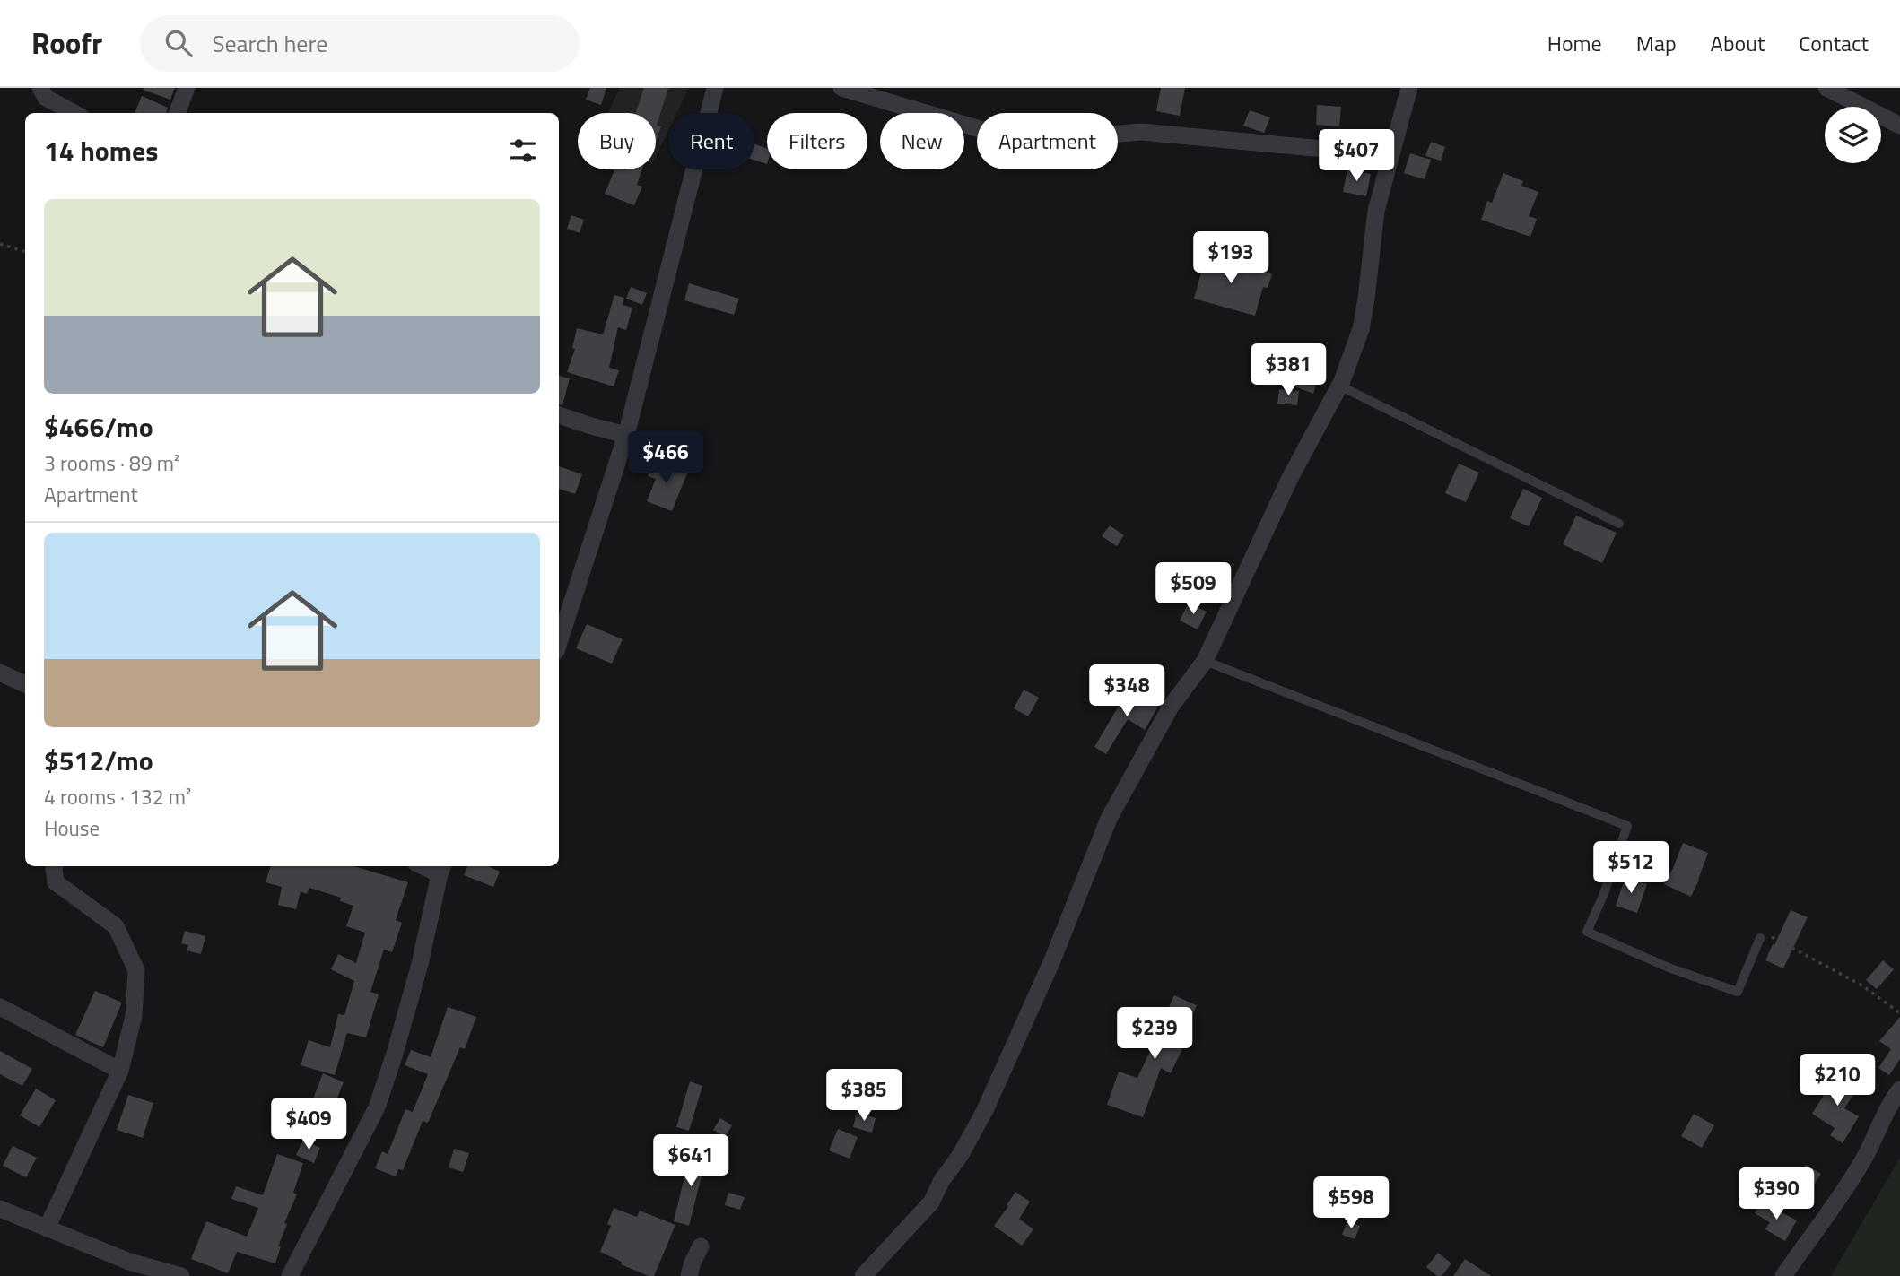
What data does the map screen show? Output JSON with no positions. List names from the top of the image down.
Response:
{
  "page": {
    "header": "Roofr",
    "search": "Search here",
    "nav": [
      "Home",
      "Map",
      "About",
      "Contact"
    ],
    "chip": [
      "Buy",
      "Rent",
      "Filters",
      "New",
      "Apartment"
    ],
    "heading": "14 homes",
    "price": [
      "$407",
      "$193",
      "$381",
      "$466",
      "$509",
      "$348",
      "$512",
      "$239",
      "$210",
      "$385",
      "$409",
      "$641",
      "$390",
      "$598"
    ],
    "list": [
      {
        "name": "$466/mo",
        "note": "3 rooms · 89 m² · Apartment"
      },
      {
        "name": "$512/mo",
        "note": "4 rooms · 132 m² · House"
      }
    ]
  }
}
